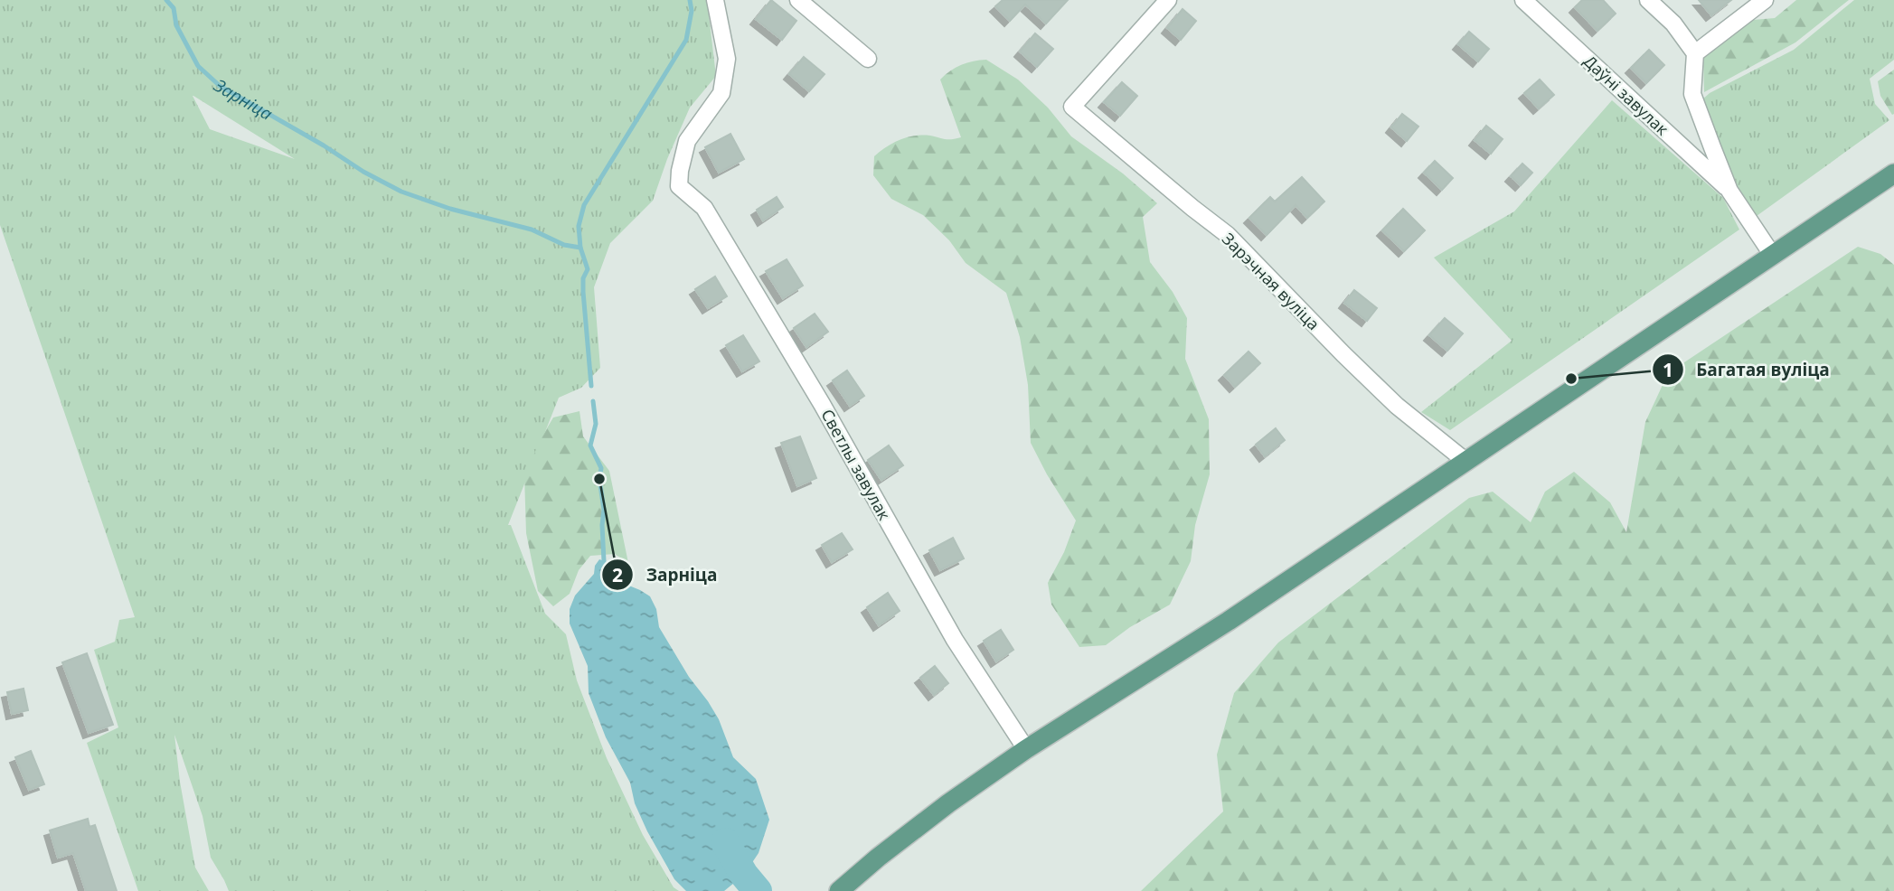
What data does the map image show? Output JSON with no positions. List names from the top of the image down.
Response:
{
  "streets": {
    "street": ["Даўні завулак", "Зарэчная вуліца", "Светлы завулак"]
  },
  "water": ["Зарніца"],
  "places": ["Багатая вуліца", "Зарніца"]
}
